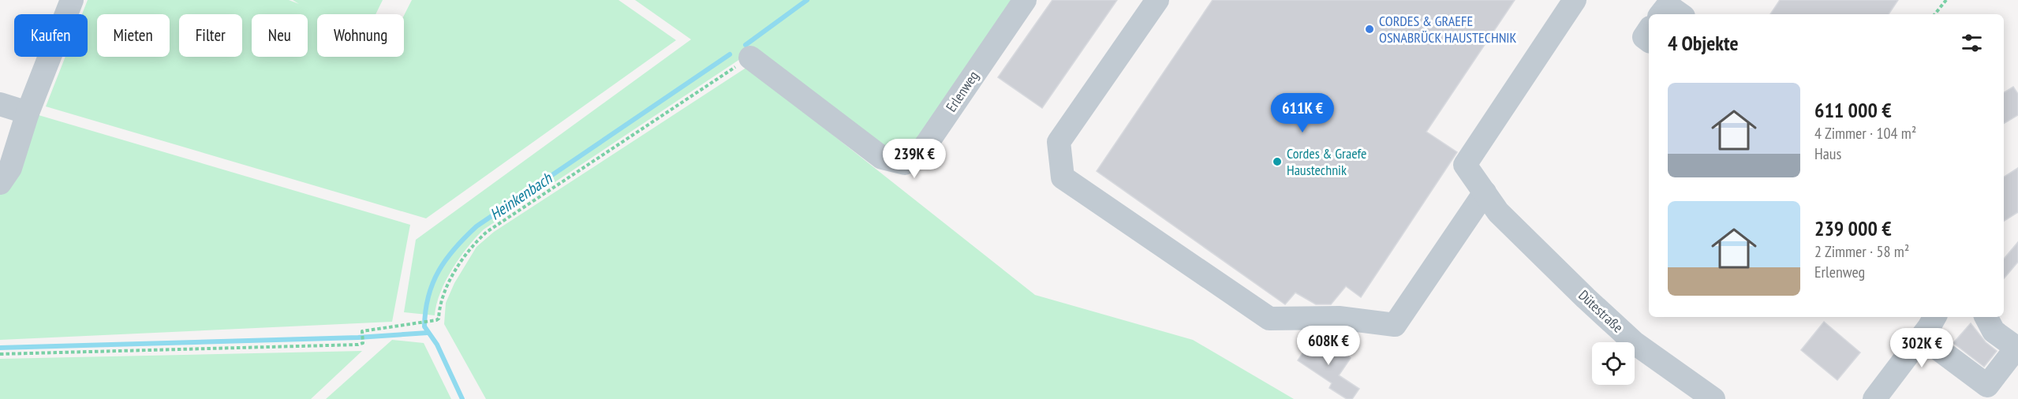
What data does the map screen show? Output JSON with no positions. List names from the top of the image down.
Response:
{
  "streets": {
    "street": ["Erlenweg", "Dütestraße"]
  },
  "water": ["Heinkenbach"],
  "places": ["CORDES & GRAEFE OSNABRÜCK HAUSTECHNIK", "Cordes & Graefe Haustechnik"],
  "page": {
    "chip": [
      "Kaufen",
      "Mieten",
      "Filter",
      "Neu",
      "Wohnung"
    ],
    "heading": "4 Objekte",
    "list": [
      {
        "name": "611 000 €",
        "note": "4 Zimmer · 104 m² · Haus"
      },
      {
        "name": "239 000 €",
        "note": "2 Zimmer · 58 m² · Erlenweg"
      }
    ],
    "price": [
      "611K €",
      "239K €",
      "608K €",
      "302K €"
    ]
  }
}
